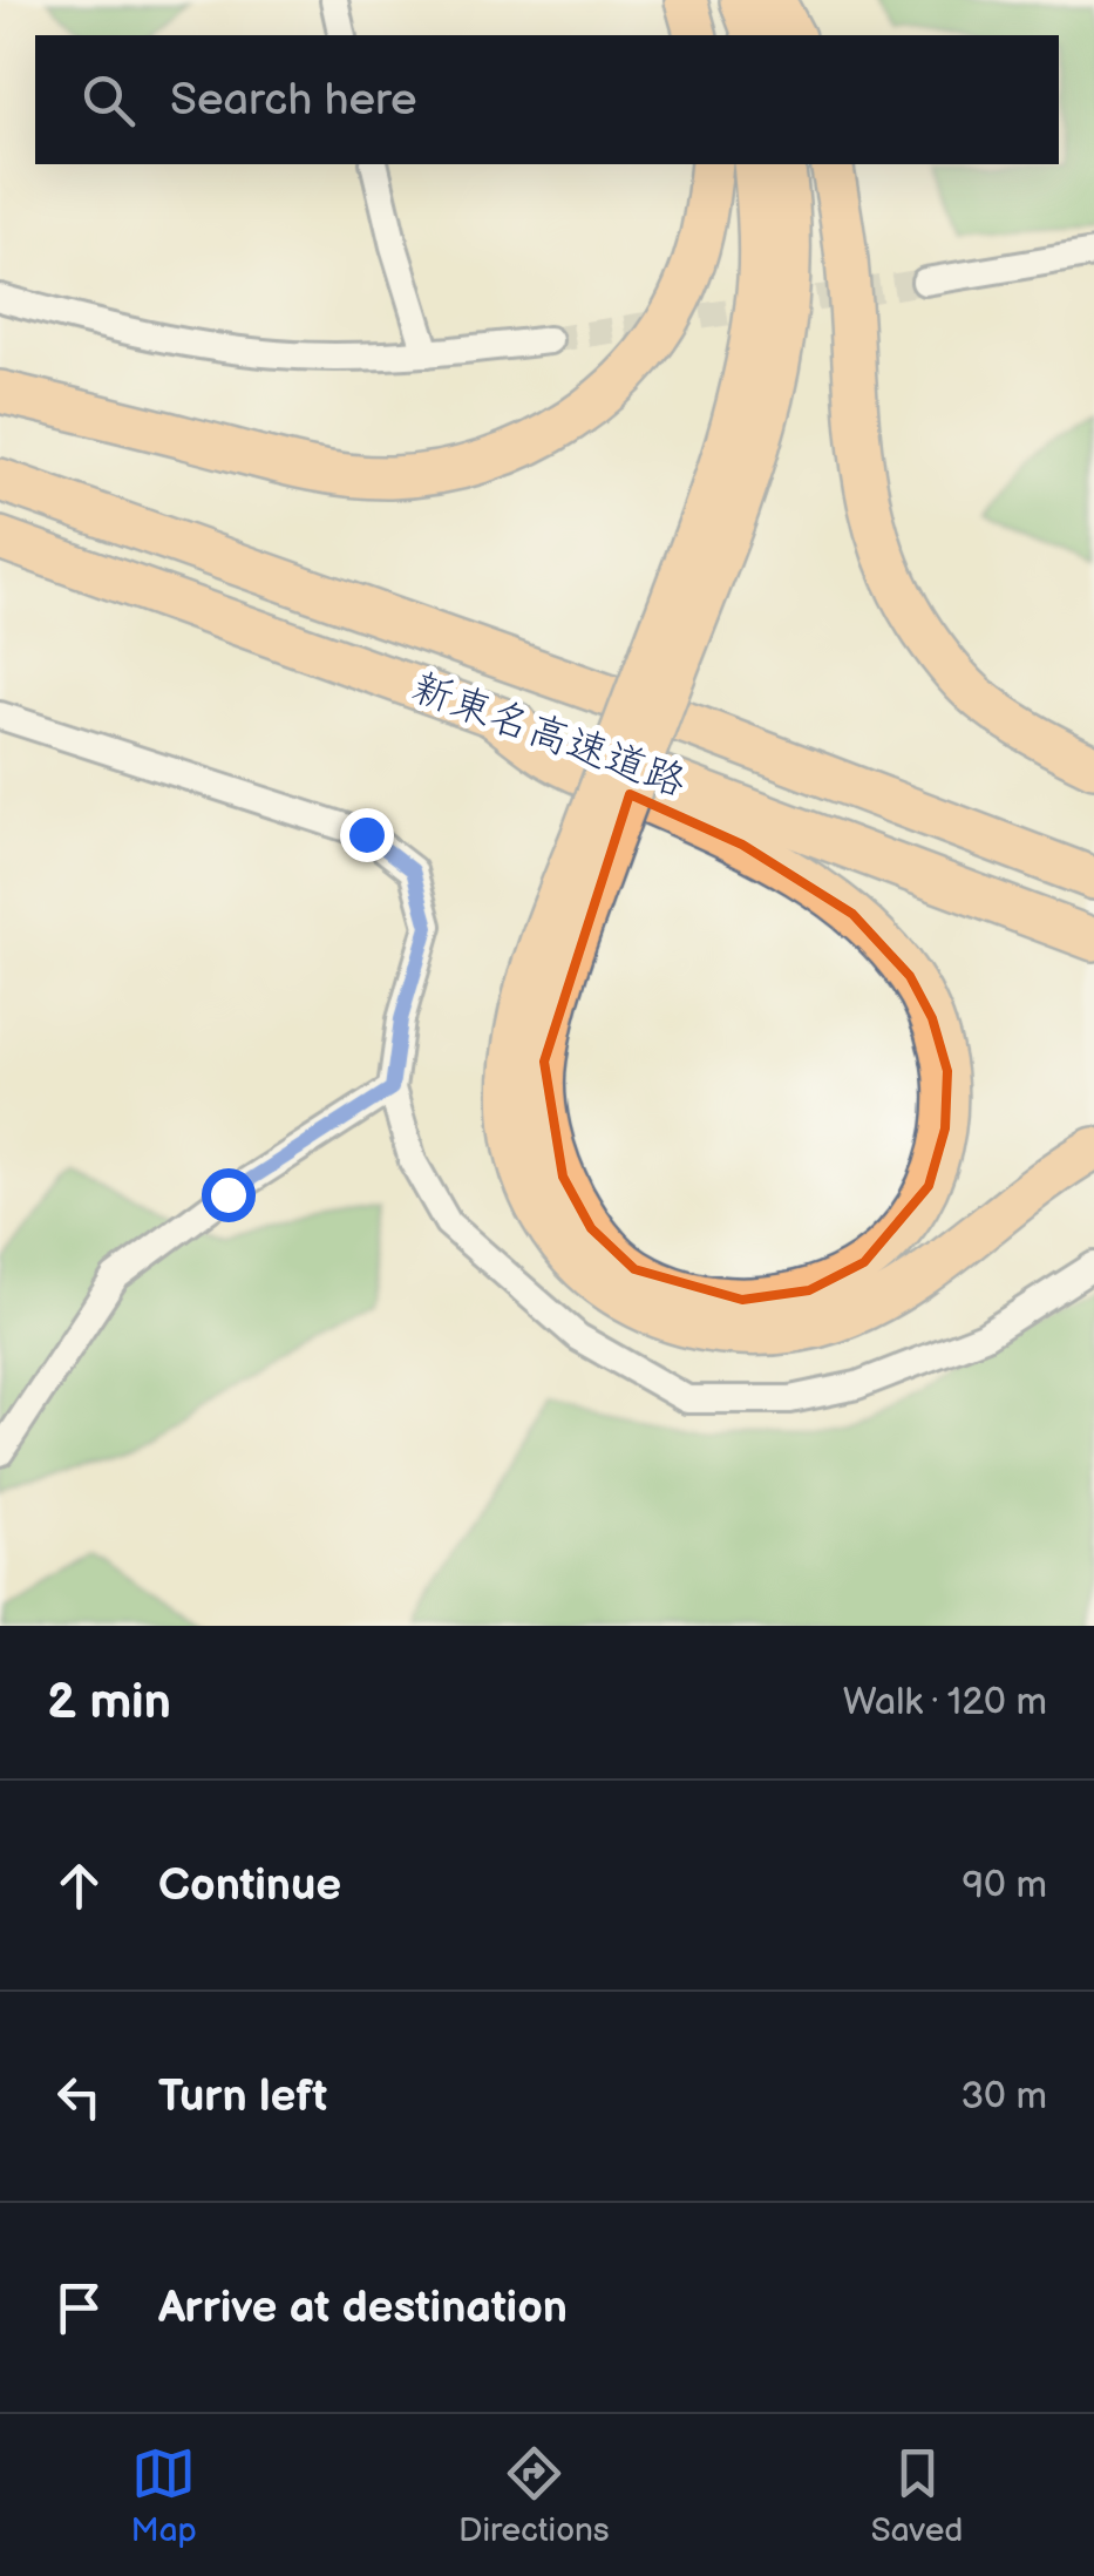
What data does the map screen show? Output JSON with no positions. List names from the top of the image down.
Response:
{
  "streets": {
    "highway": ["新東名高速道路"]
  },
  "page": {
    "search": "Search here",
    "heading": ["2 min", "Walk · 120 m"],
    "list": [
      ["Continue", "90 m"],
      ["Turn left", "30 m"],
      "Arrive at destination"
    ],
    "nav": ["Map", "Directions", "Saved"]
  }
}
